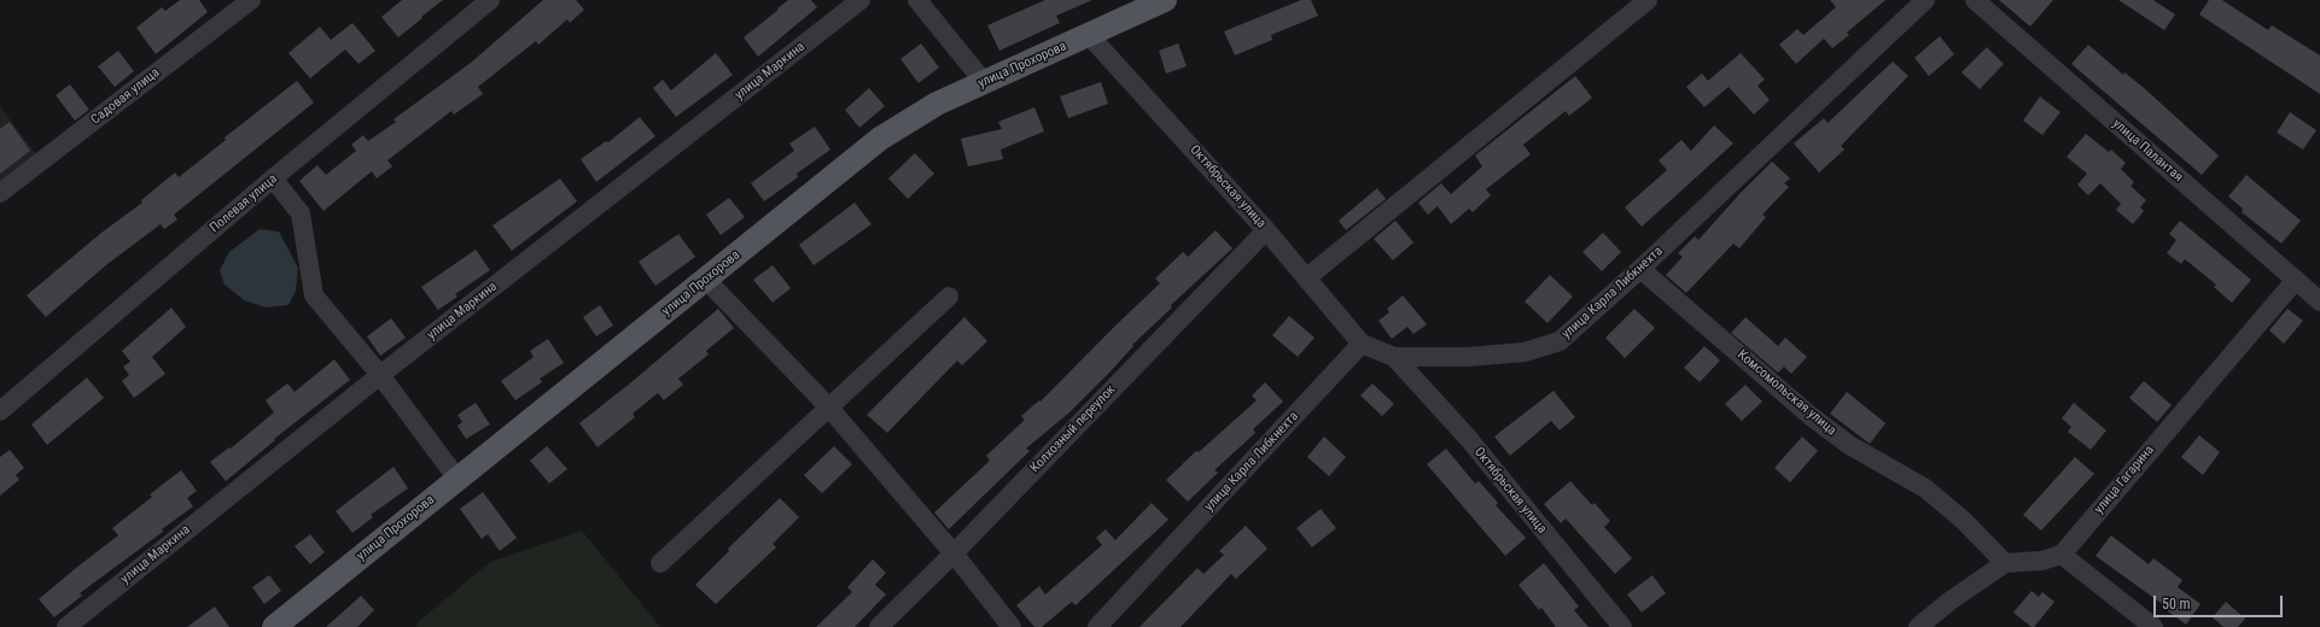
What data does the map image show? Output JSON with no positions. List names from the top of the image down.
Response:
{
  "streets": {
    "main road": ["улица Прохорова"],
    "street": [
      "улица Маркина",
      "Садовая улица",
      "улица Палантая",
      "Октябрьская улица",
      "Полевая улица",
      "улица Карла Либкнехта",
      "Комсомольская улица",
      "Колхозный переулок",
      "улица Гагарина"
    ]
  },
  "crossings": [
    ["улица Прохорова", "Октябрьская улица"],
    ["улица Палантая", "улица Гагарина"],
    ["Октябрьская улица", "улица Карла Либкнехта"],
    ["Октябрьская улица", "Колхозный переулок"],
    ["улица Карла Либкнехта", "Комсомольская улица"]
  ],
  "scale_bar": "50 m"
}
